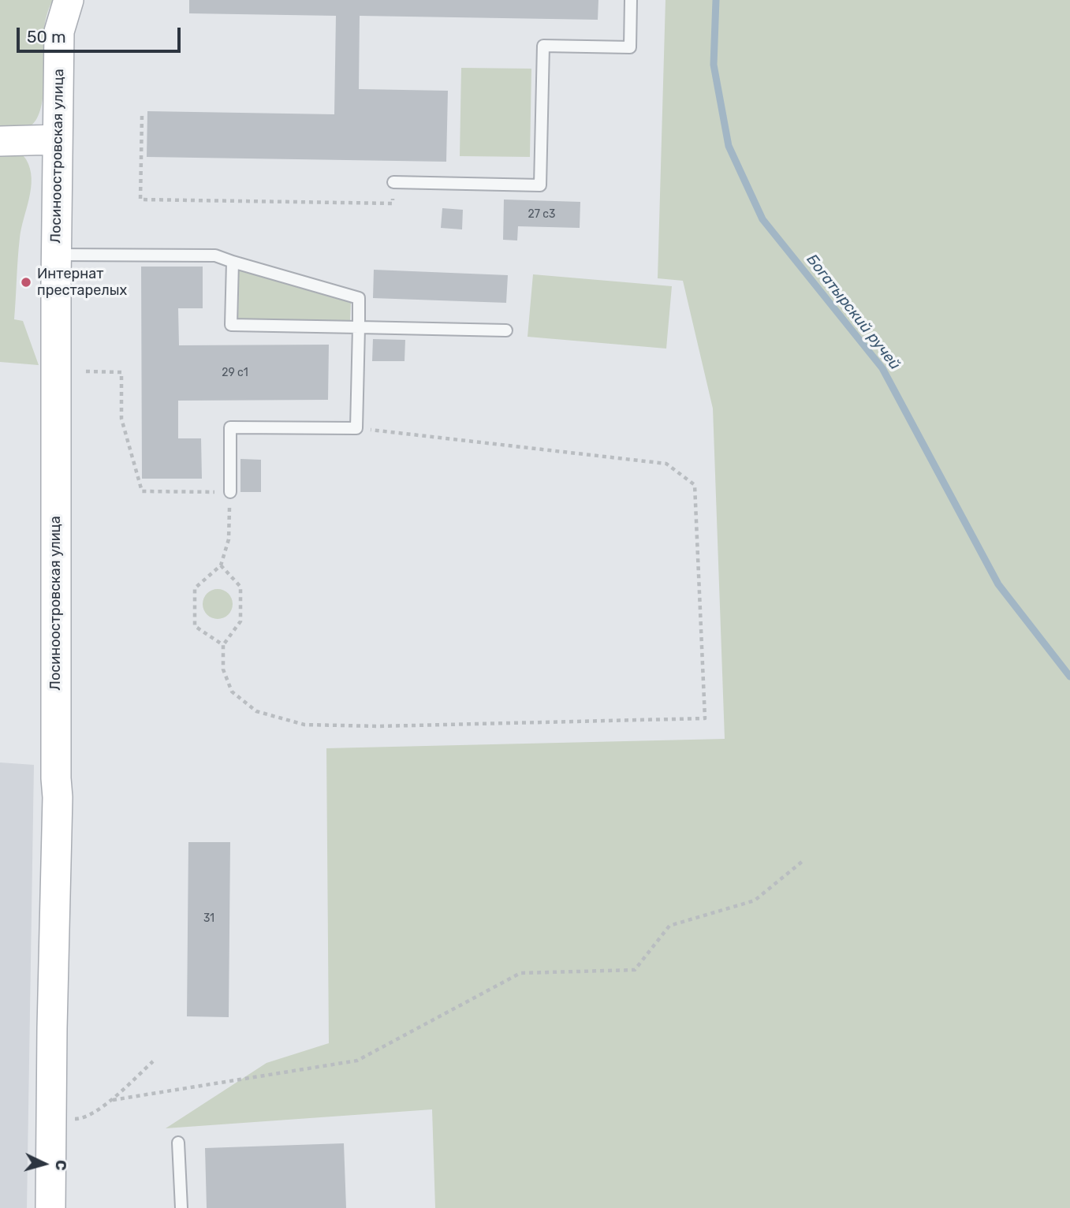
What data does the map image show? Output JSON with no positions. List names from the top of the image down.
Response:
{
  "streets": {
    "street": ["Лосиноостровская улица"]
  },
  "water": ["Богатырский ручей"],
  "places": ["Интернат престарелых"],
  "house_numbers": ["27 с3", "29 с1", "31"],
  "scale_bar": "50 m",
  "north": "right"
}
